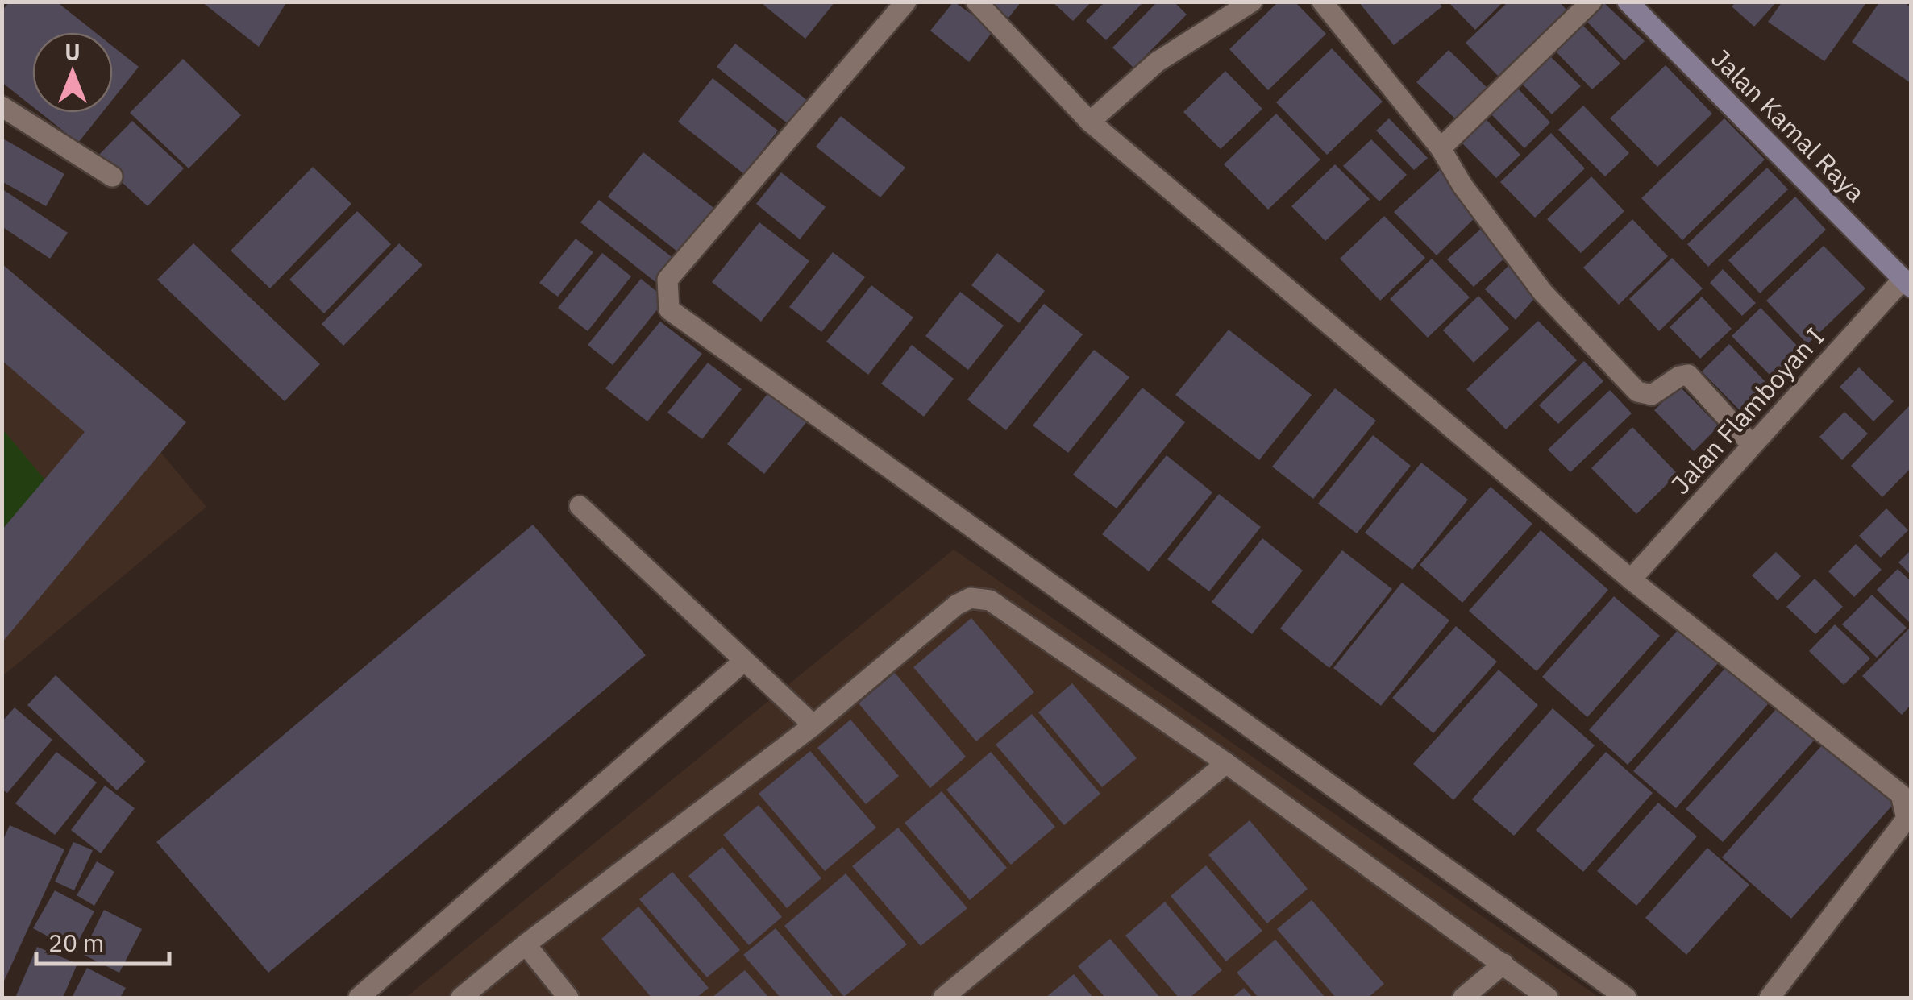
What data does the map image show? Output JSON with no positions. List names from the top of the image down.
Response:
{
  "streets": {
    "main road": ["Jalan Kamal Raya"],
    "street": ["Jalan Flamboyan I"]
  },
  "crossings": [
    ["Jalan Kamal Raya", "Jalan Flamboyan I"]
  ],
  "scale_bar": "20 m",
  "north": "top"
}
